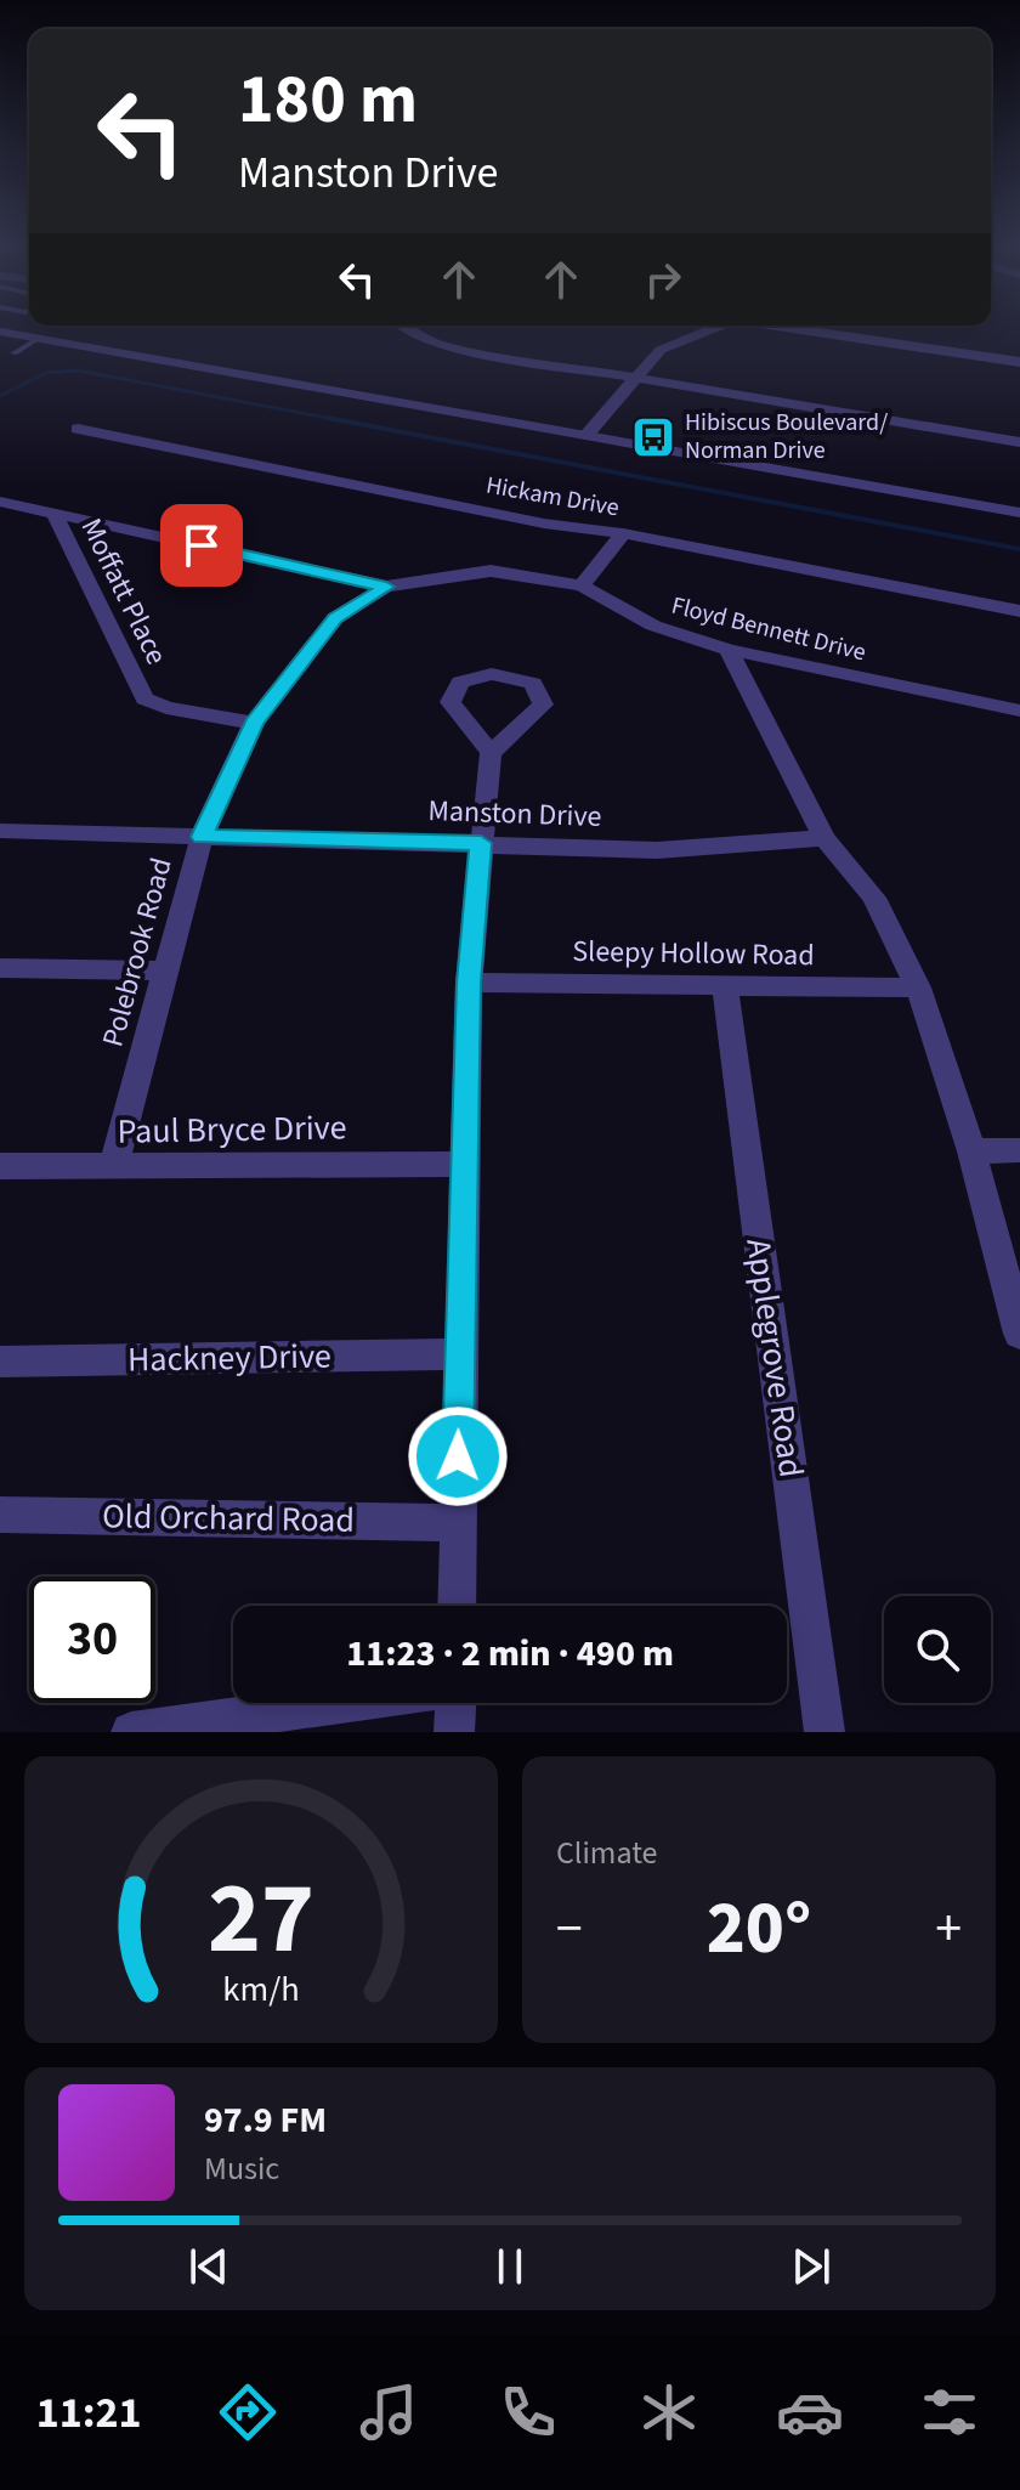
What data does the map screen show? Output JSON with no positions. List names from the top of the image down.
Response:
{
  "streets": {
    "street": [
      "Hickam Drive",
      "Moffatt Place",
      "Floyd Bennett Drive",
      "Manston Drive",
      "Polebrook Road",
      "Sleepy Hollow Road",
      "Paul Bryce Drive",
      "Hackney Drive",
      "Applegrove Road",
      "Old Orchard Road"
    ]
  },
  "crossings": [
    ["Moffatt Place", "Floyd Bennett Drive"],
    ["Moffatt Place", "Polebrook Road"],
    ["Floyd Bennett Drive", "Polebrook Road"],
    ["Manston Drive", "Polebrook Road"],
    ["Polebrook Road", "Paul Bryce Drive"],
    ["Sleepy Hollow Road", "Applegrove Road"]
  ],
  "places": {
    "bus stop": ["Hibiscus Boulevard/ Norman Drive"]
  },
  "page": {
    "turn": ["180 m", "Manston Drive"],
    "limit": "30",
    "trip": "11:23 · 2 min · 490 m",
    "tile": "Climate",
    "heat": ["−", "20°", "+"],
    "song": ["97.9 FM", "Music"],
    "tabs": "11:21",
    "gauge": ["27", "km/h"]
  }
}
